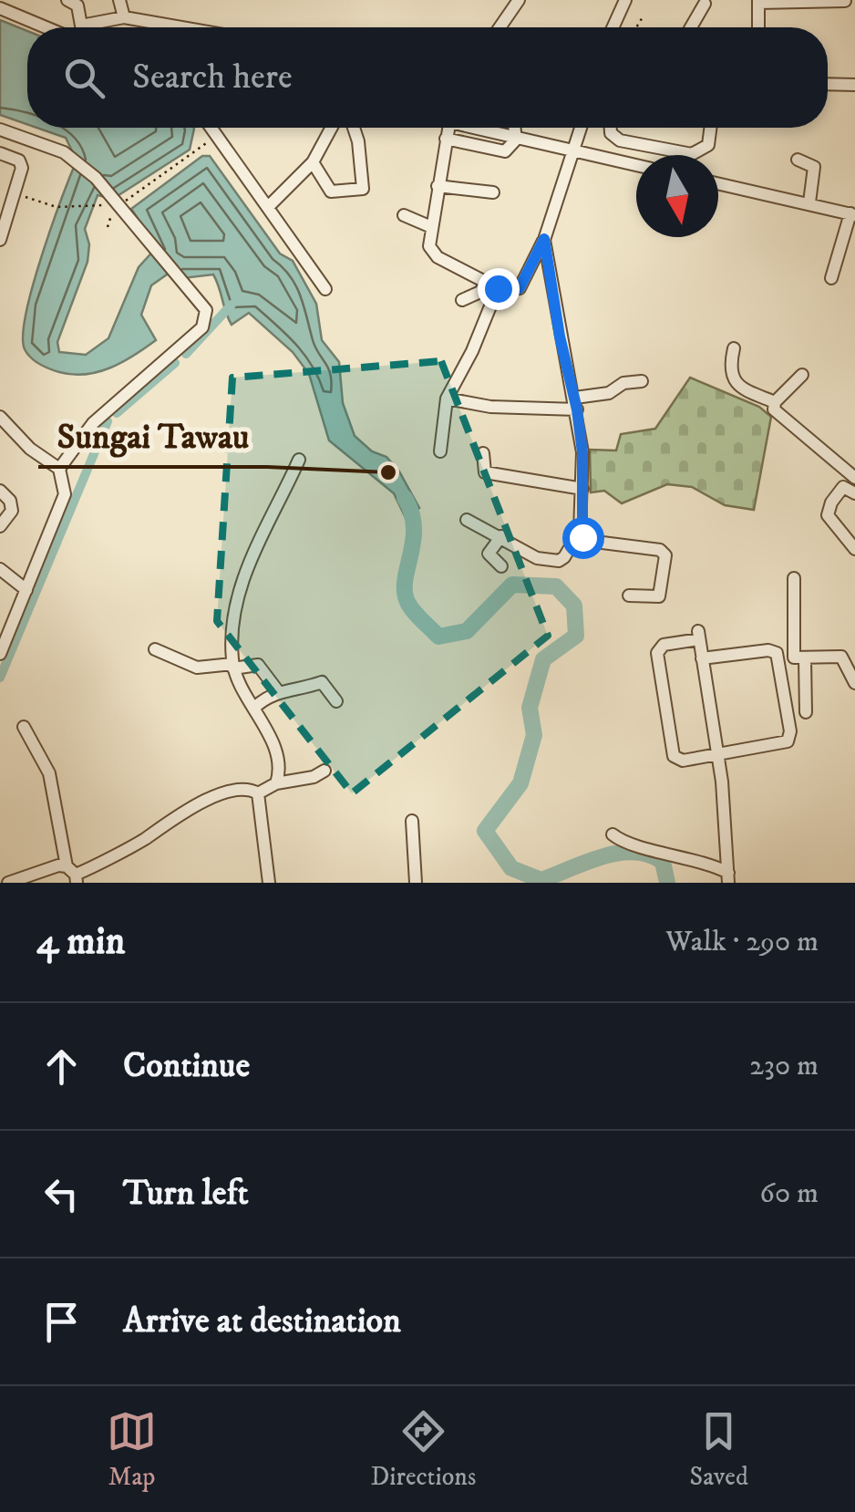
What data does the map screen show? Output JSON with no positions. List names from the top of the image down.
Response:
{
  "places": ["Sungai Tawau"],
  "north": "bottom",
  "page": {
    "search": "Search here",
    "heading": ["4 min", "Walk · 290 m"],
    "list": [
      ["Continue", "230 m"],
      ["Turn left", "60 m"],
      "Arrive at destination"
    ],
    "nav": ["Map", "Directions", "Saved"]
  }
}
